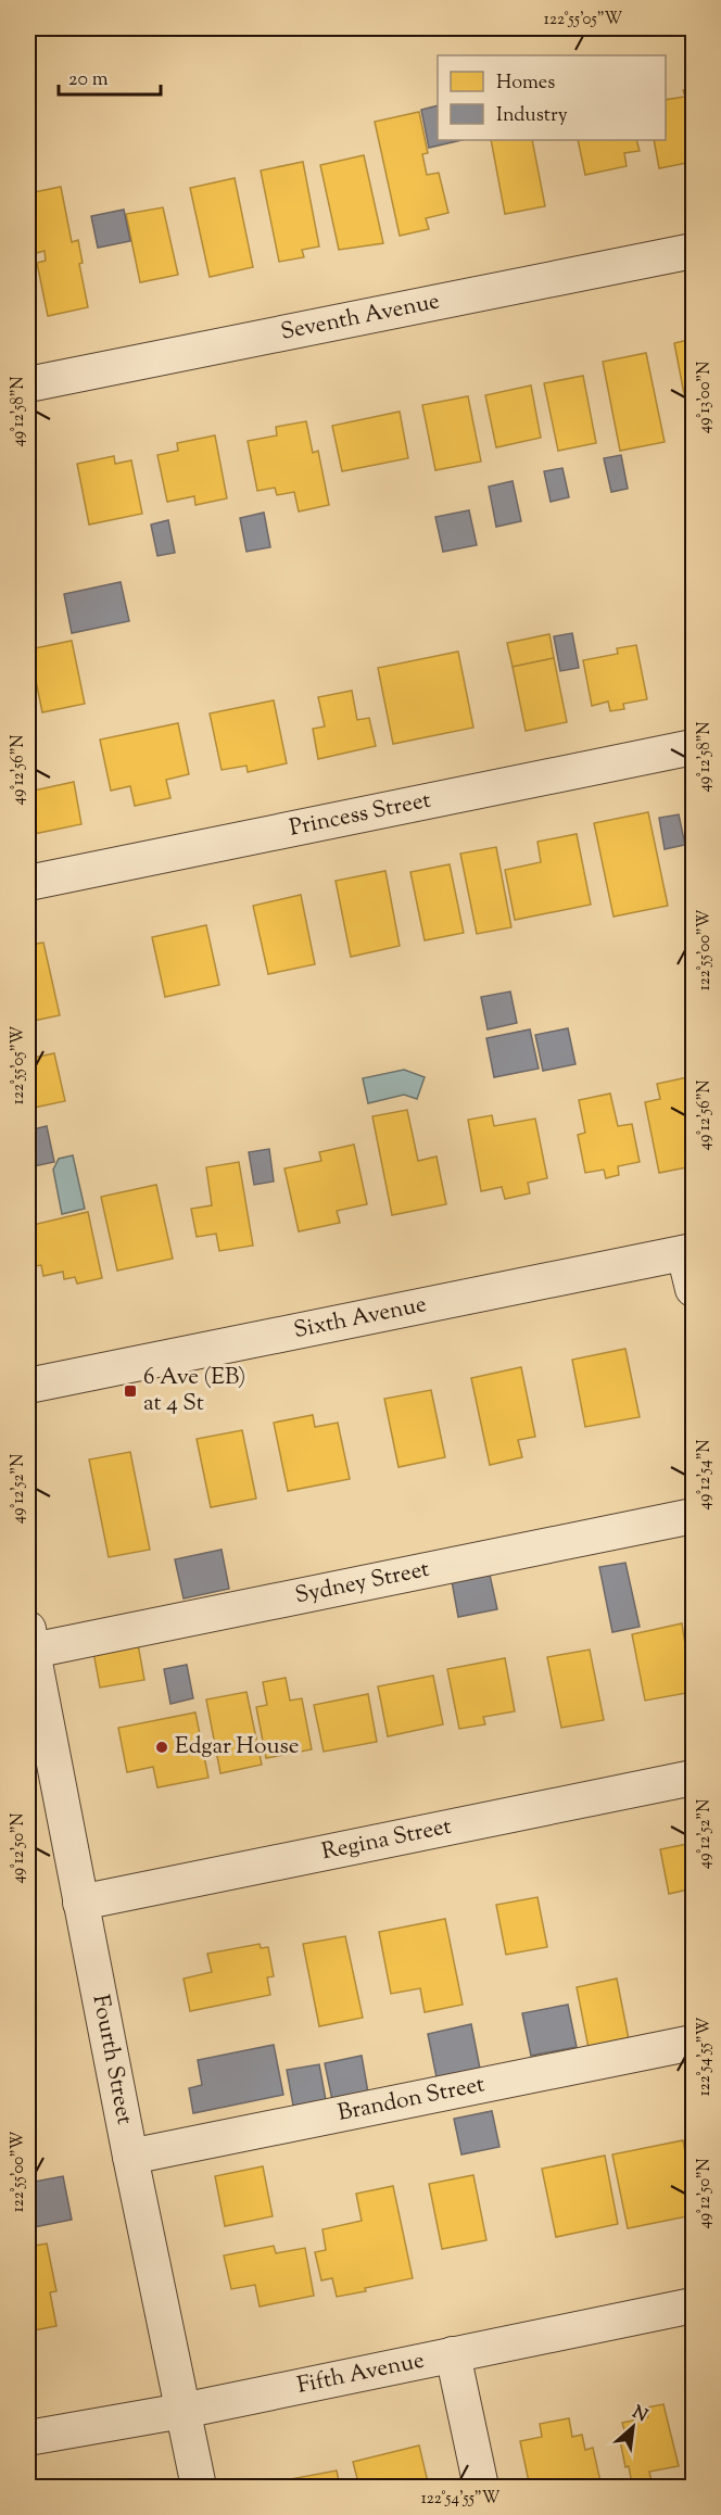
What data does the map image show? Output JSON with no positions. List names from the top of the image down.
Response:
{
  "streets": {
    "street": [
      "Seventh Avenue",
      "Princess Street",
      "Sixth Avenue",
      "Sydney Street",
      "Regina Street",
      "Fourth Street",
      "Brandon Street",
      "Fifth Avenue"
    ]
  },
  "crossings": [
    ["Sydney Street", "Fourth Street"],
    ["Regina Street", "Fourth Street"],
    ["Fourth Street", "Brandon Street"],
    ["Fourth Street", "Fifth Avenue"]
  ],
  "places": {
    "transit": ["6 Ave (EB) at 4 St"],
    "other": ["Edgar House"]
  },
  "legend": ["Homes", "Industry"],
  "scale_bar": "20 m",
  "north": "top right",
  "coordinates": [
    "122°55'05\"W",
    "49°13'00\"N",
    "49°12'58\"N",
    "49°12'56\"N",
    "122°55'00\"W",
    "49°12'54\"N",
    "49°12'52\"N",
    "49°12'50\"N",
    "122°54'55\"W"
  ]
}
